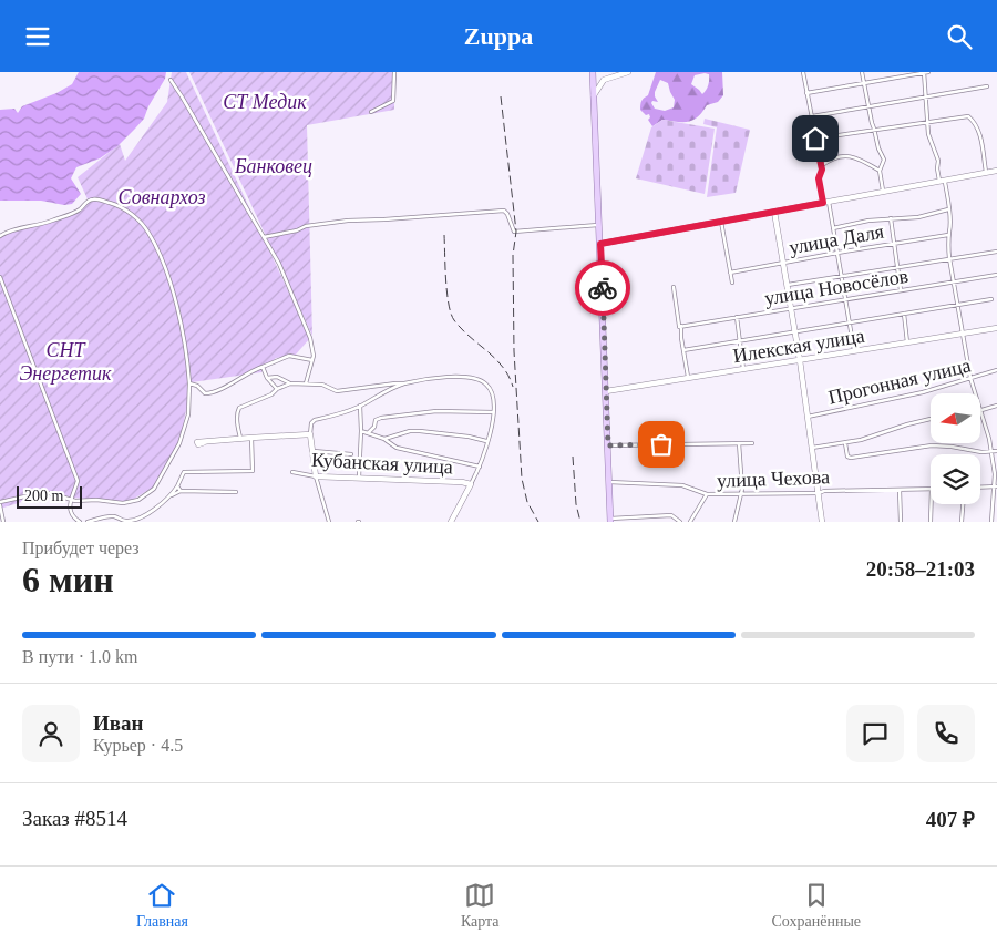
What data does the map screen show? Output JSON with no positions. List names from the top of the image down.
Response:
{
  "streets": {
    "street": [
      "улица Даля",
      "улица Новосёлов",
      "Илекская улица",
      "Прогонная улица",
      "Кубанская улица",
      "улица Чехова"
    ]
  },
  "parks": [
    "СТ Медик",
    "Банковец",
    "Совнархоз",
    "СНТ Энергетик"
  ],
  "scale_bar": "200 m",
  "north": "left",
  "page": {
    "header": "Zuppa",
    "scale": "200 m",
    "heading": ["6 мин", "Прибудет через", "20:58–21:03"],
    "panel": [
      "Иван",
      "Курьер · 4.5",
      "Заказ #8514",
      "407 ₽"
    ],
    "bar": "В пути · 1.0 km",
    "tabs": ["Главная", "Карта", "Сохранённые"]
  }
}
